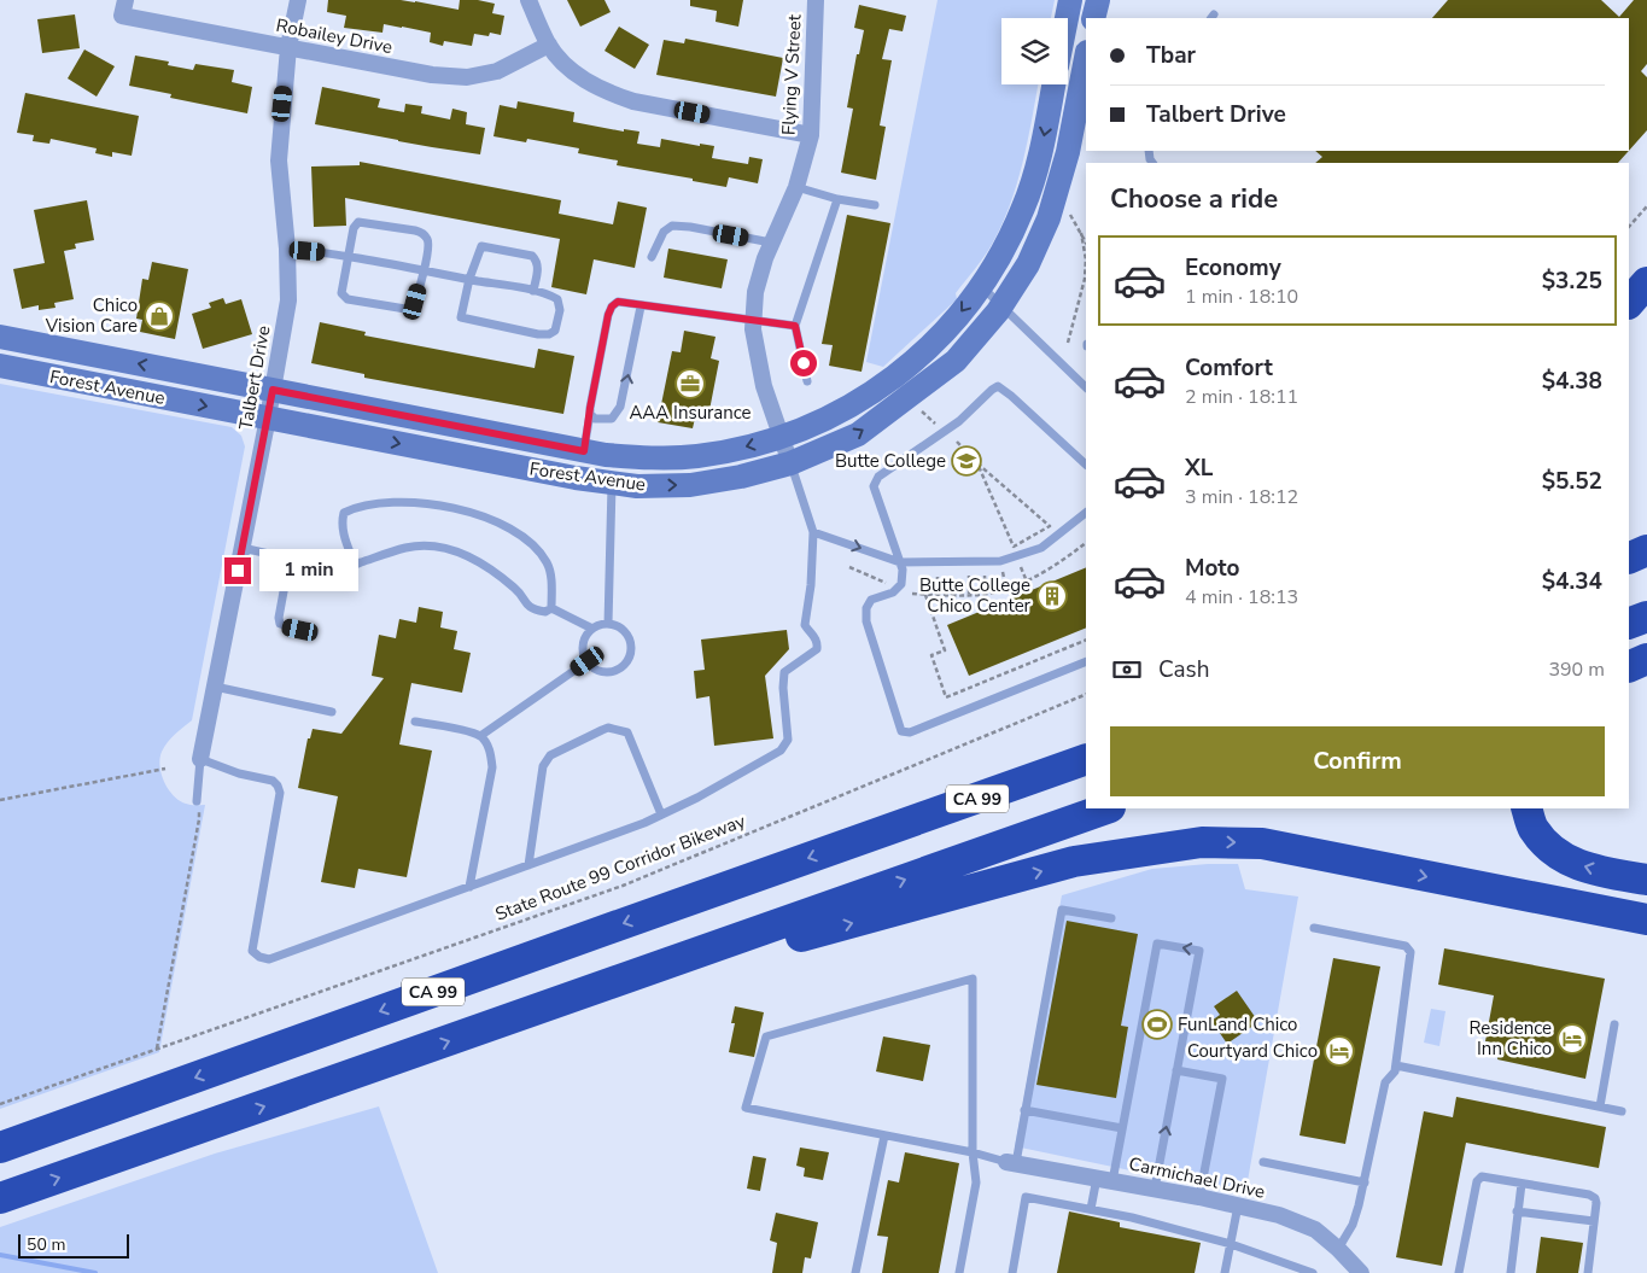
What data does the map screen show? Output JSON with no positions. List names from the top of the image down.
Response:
{
  "streets": {
    "highway": ["CA 99"],
    "street": [
      "Robailey Drive",
      "Flying V Street",
      "Talbert Drive",
      "Forest Avenue",
      "Carmichael Drive"
    ],
    "path": ["State Route 99 Corridor Bikeway"]
  },
  "crossings": [
    ["Robailey Drive", "Talbert Drive"],
    ["Flying V Street", "Forest Avenue"],
    ["Talbert Drive", "Forest Avenue"]
  ],
  "places": {
    "shop": ["Chico Vision Care"],
    "office": ["AAA Insurance"],
    "school or university": ["Butte College"],
    "building": ["Butte College Chico Center"],
    "sports": ["FunLand Chico"],
    "hotel": ["Residence Inn Chico", "Courtyard Chico"]
  },
  "scale_bar": "50 m",
  "page": {
    "banner": ["Tbar", "Talbert Drive"],
    "heading": "Choose a ride",
    "list": [
      {
        "name": "Economy",
        "note": "1 min · 18:10",
        "value": "$3.25"
      },
      {
        "name": "Comfort",
        "note": "2 min · 18:11",
        "value": "$4.38"
      },
      {
        "name": "XL",
        "note": "3 min · 18:12",
        "value": "$5.52"
      },
      {
        "name": "Moto",
        "note": "4 min · 18:13",
        "value": "$4.34"
      }
    ],
    "bubble": "1 min",
    "pay": ["Cash", "390 m"],
    "buttons": "Confirm",
    "scale": "50 m"
  }
}
